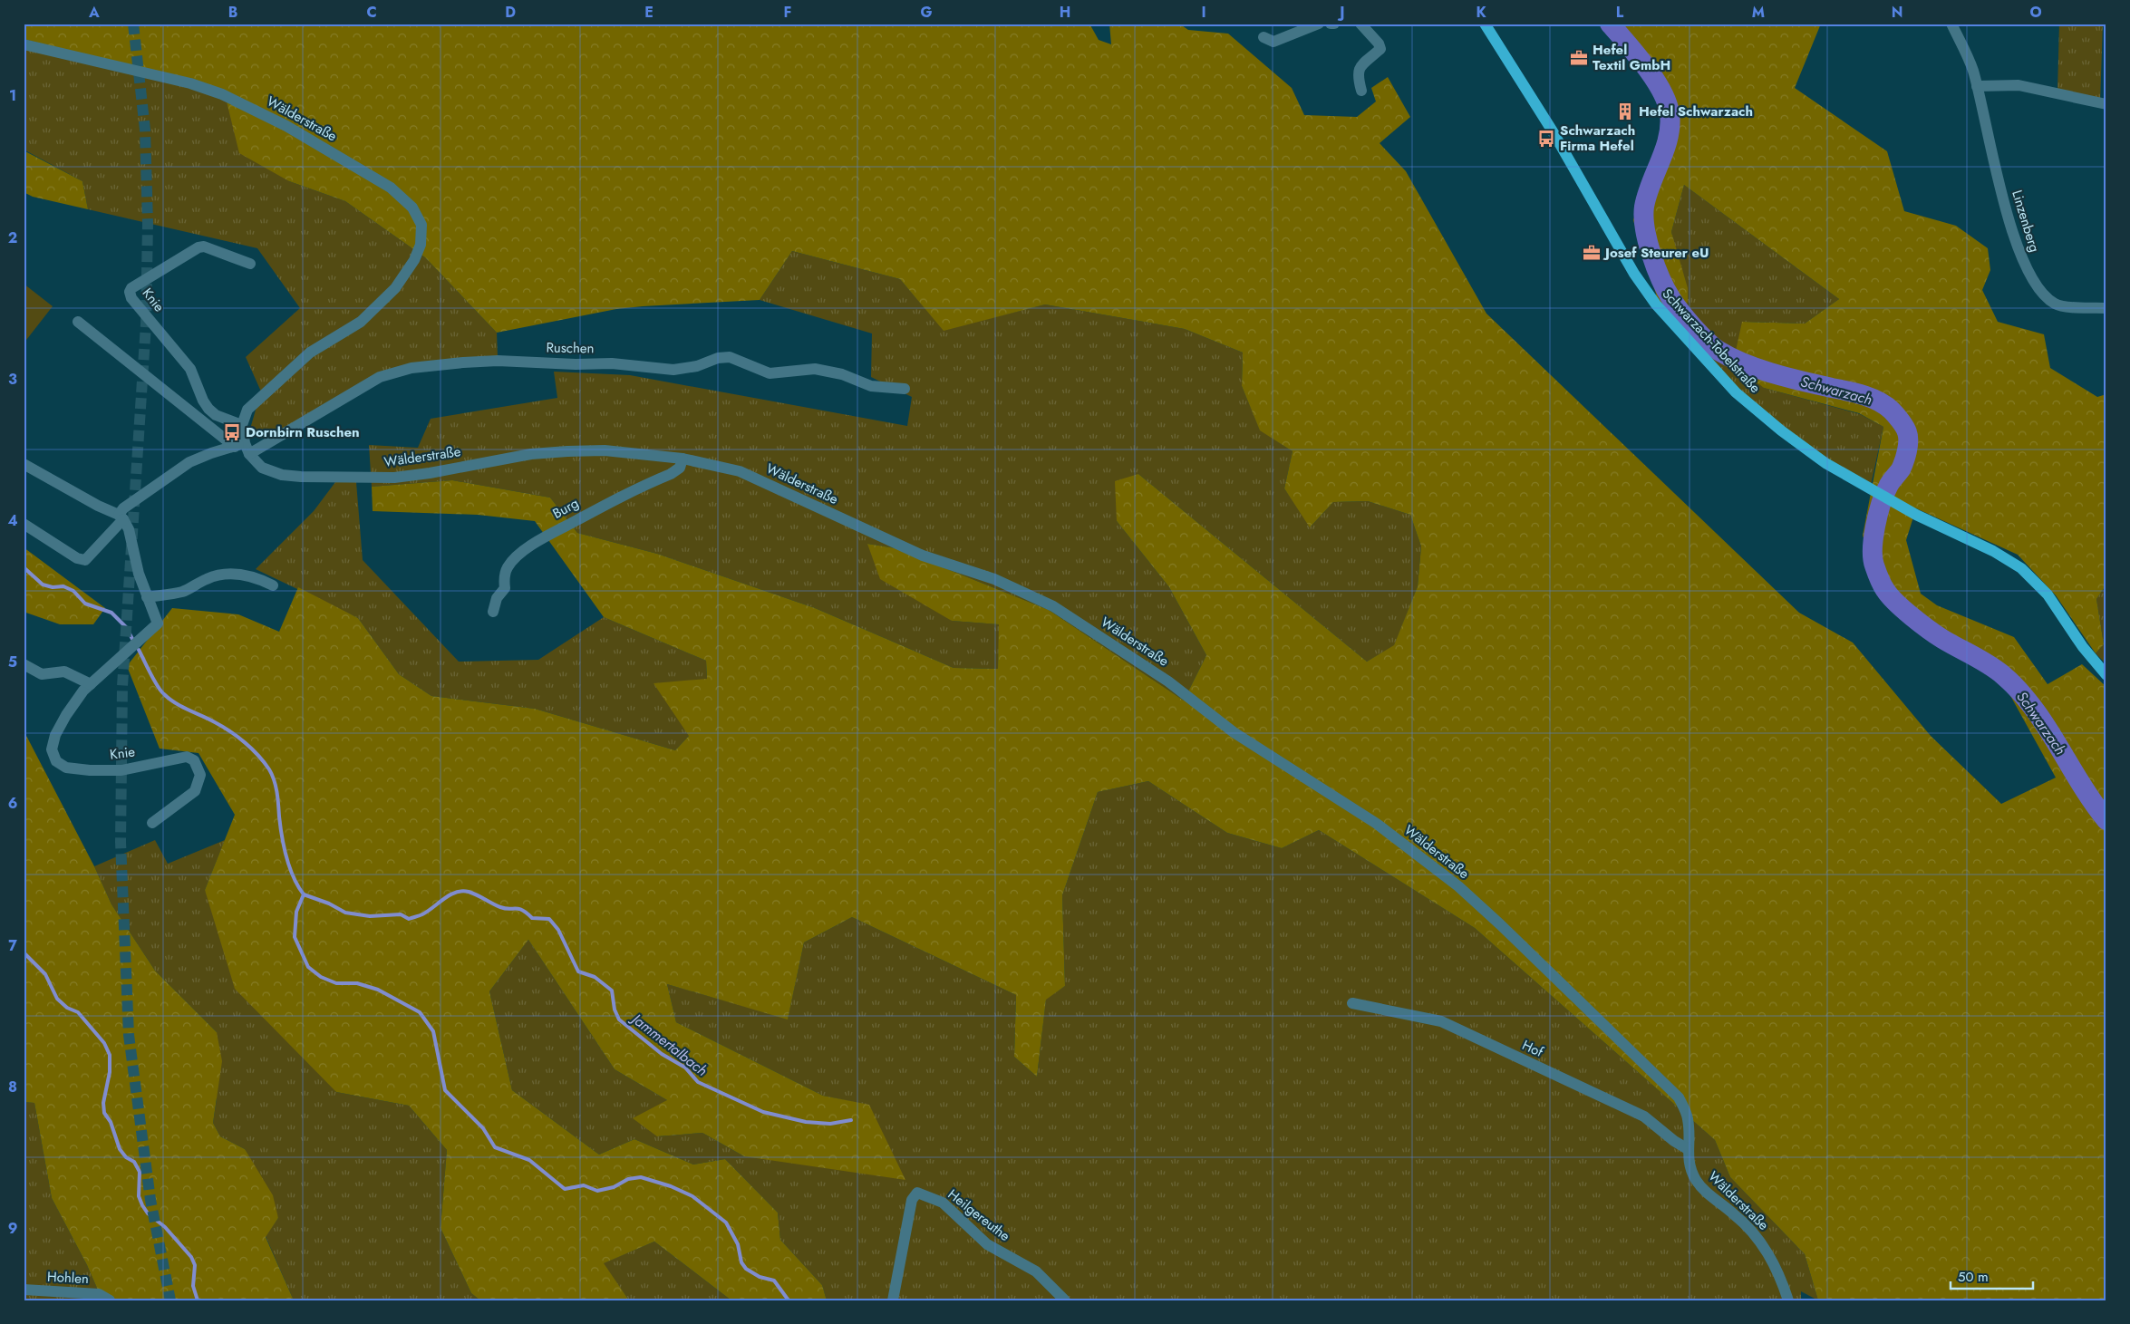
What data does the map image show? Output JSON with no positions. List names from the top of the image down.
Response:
{
  "streets": {
    "main road": ["Schwarzach-Tobelstraße"],
    "street": [
      "Wälderstraße",
      "Linzenberg",
      "Knie",
      "Ruschen",
      "Burg",
      "Hof",
      "Heilgereuthe",
      "Hohlen"
    ]
  },
  "crossings": [
    ["Wälderstraße", "Knie"],
    ["Wälderstraße", "Ruschen"],
    ["Wälderstraße", "Burg"],
    ["Wälderstraße", "Hof"]
  ],
  "water": ["Schwarzach", "Jammertalbach"],
  "places": {
    "office": ["Hefel Textil GmbH", "Josef Steurer eU"],
    "building": ["Hefel Schwarzach"],
    "bus stop": ["Schwarzach Firma Hefel", "Dornbirn Ruschen"]
  },
  "scale_bar": "50 m",
  "grid": {
    "columns": [
      "A",
      "B",
      "C",
      "D",
      "E",
      "F",
      "G",
      "H",
      "I",
      "J",
      "K",
      "L",
      "M",
      "N",
      "O"
    ],
    "rows": [
      "1",
      "2",
      "3",
      "4",
      "5",
      "6",
      "7",
      "8",
      "9"
    ]
  }
}
